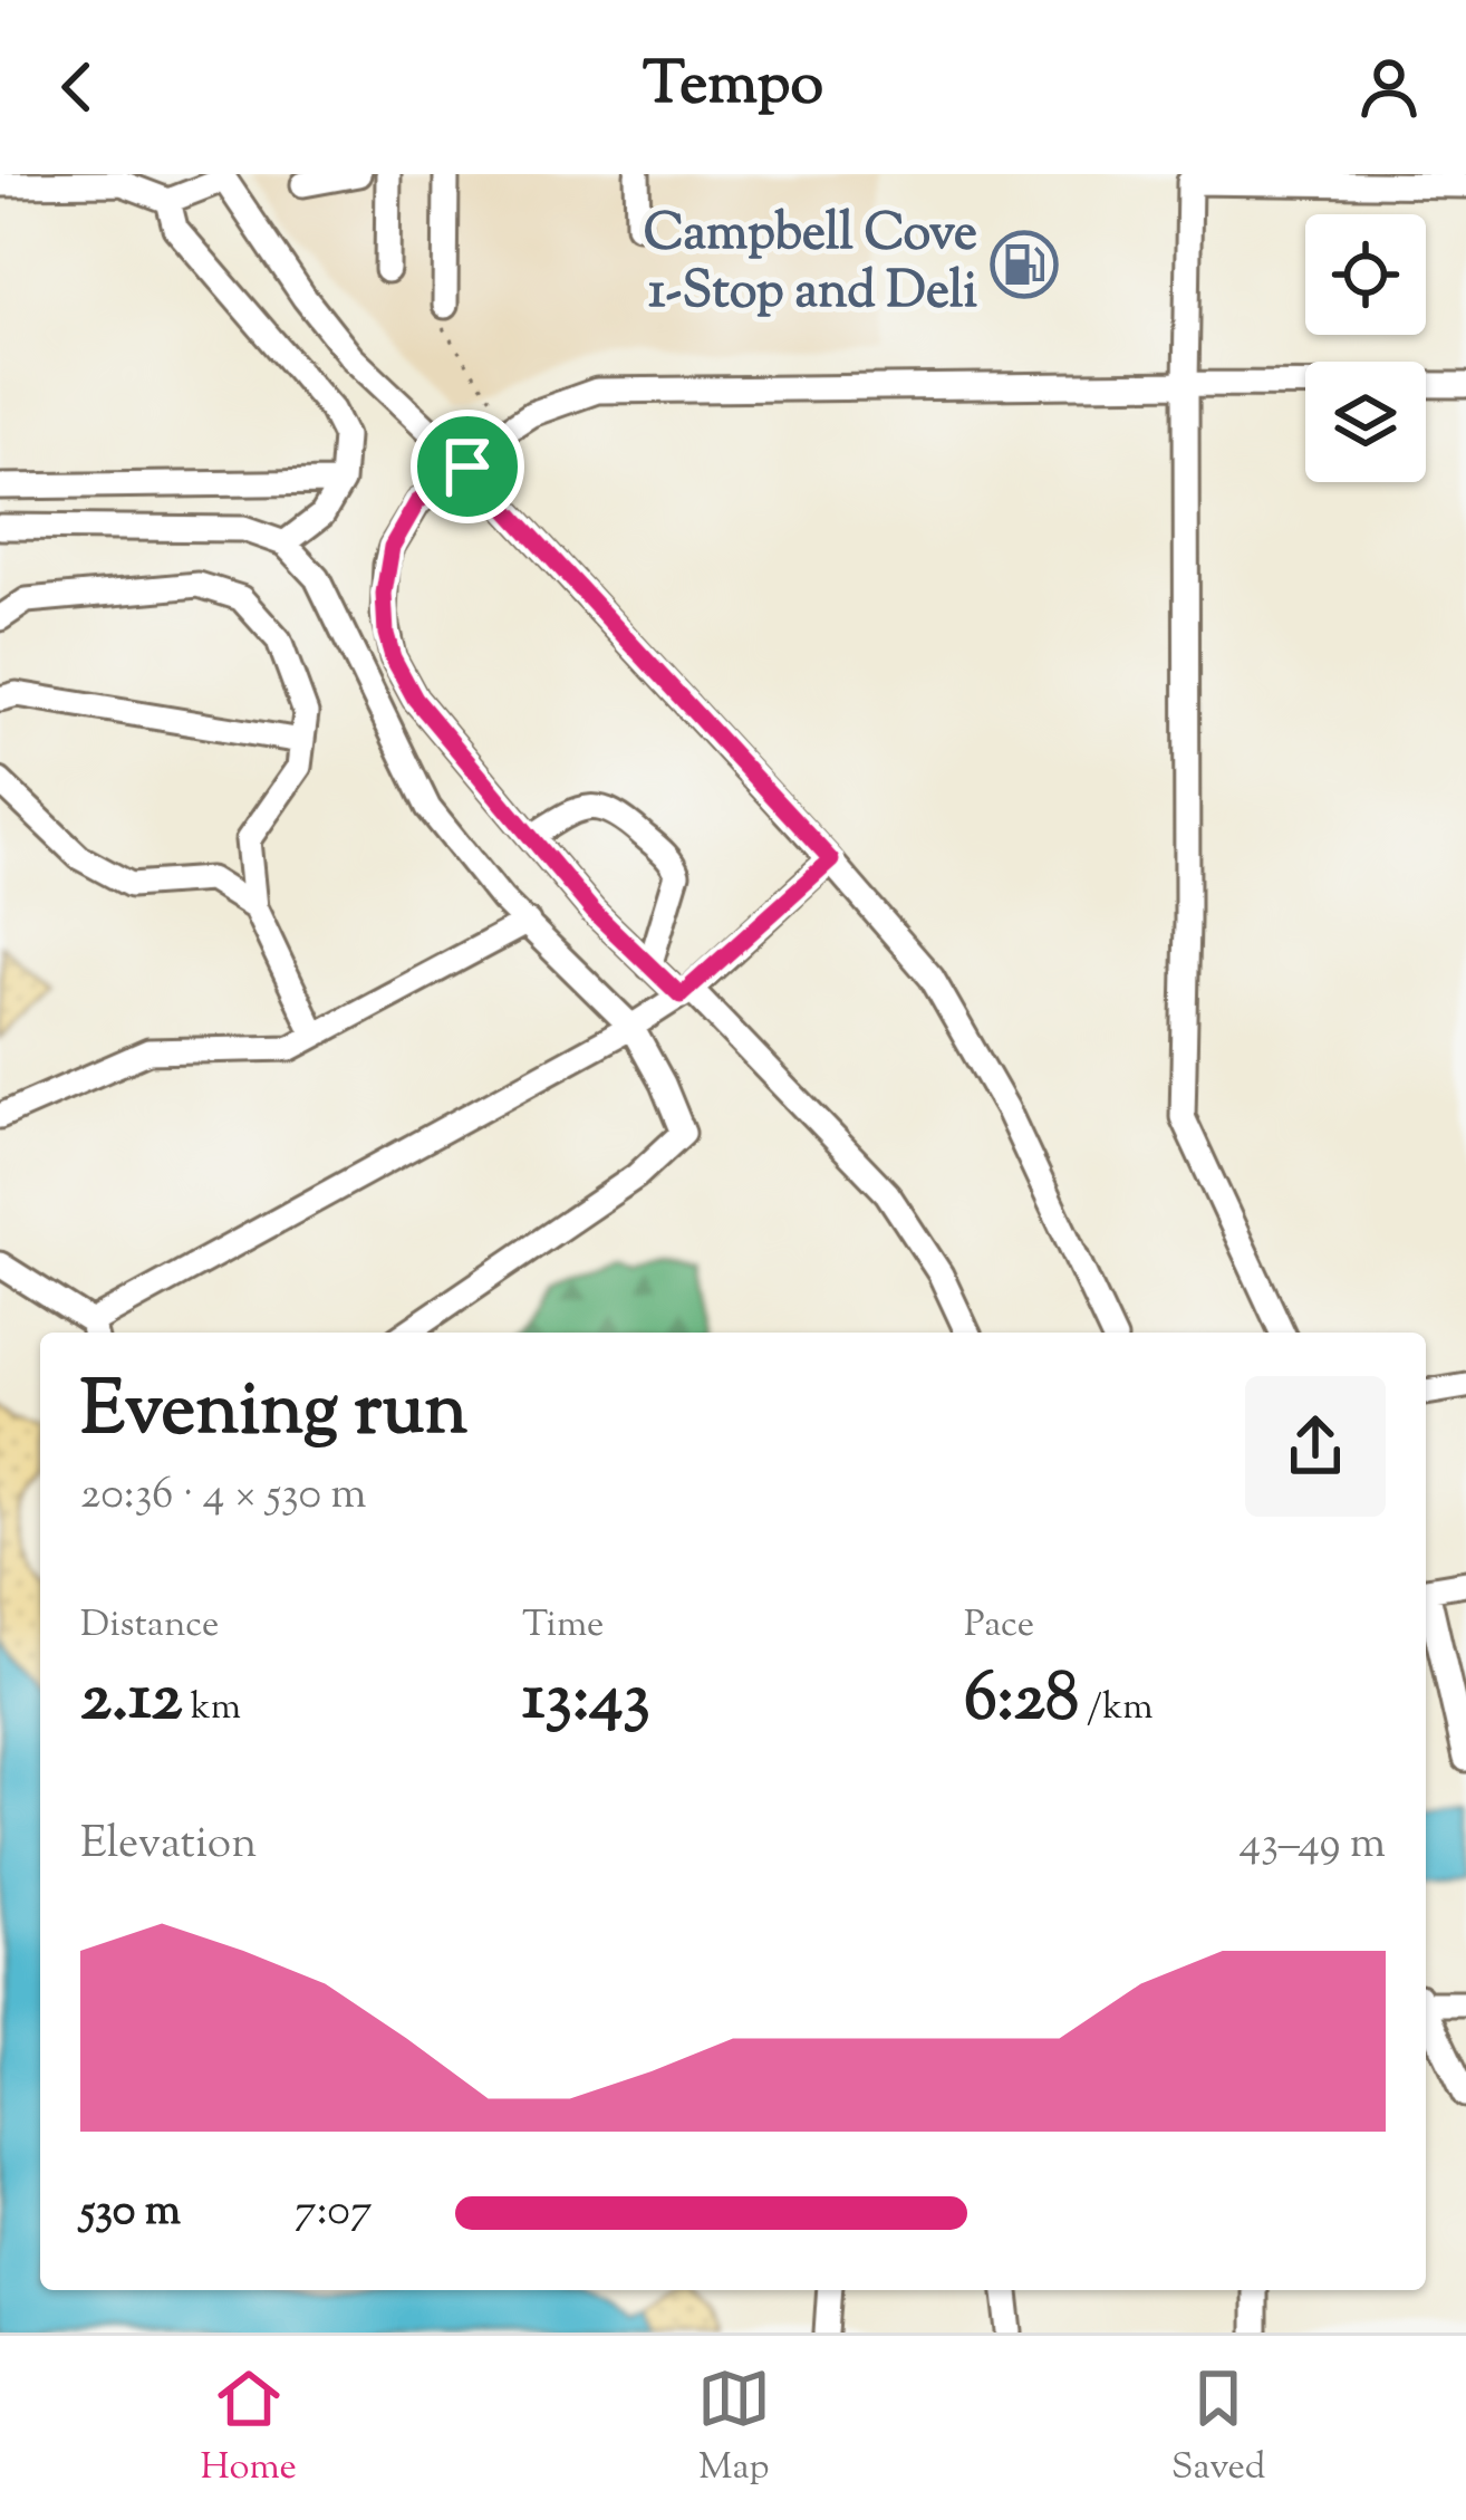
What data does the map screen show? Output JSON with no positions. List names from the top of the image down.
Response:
{
  "places": {
    "fuel station": ["Campbell Cove 1-Stop and Deli"]
  },
  "page": {
    "header": "Tempo",
    "heading": ["Evening run", "20:36 · 4 × 530 m"],
    "stats": [
      ["Distance", "2.12 km"],
      ["Time", "13:43"],
      ["Pace", "6:28 /km"]
    ],
    "chart": ["Elevation", "43–49 m"],
    "list": [
      {
        "name": "530 m",
        "note": "7:07"
      }
    ],
    "tabs": ["Home", "Map", "Saved"]
  }
}
